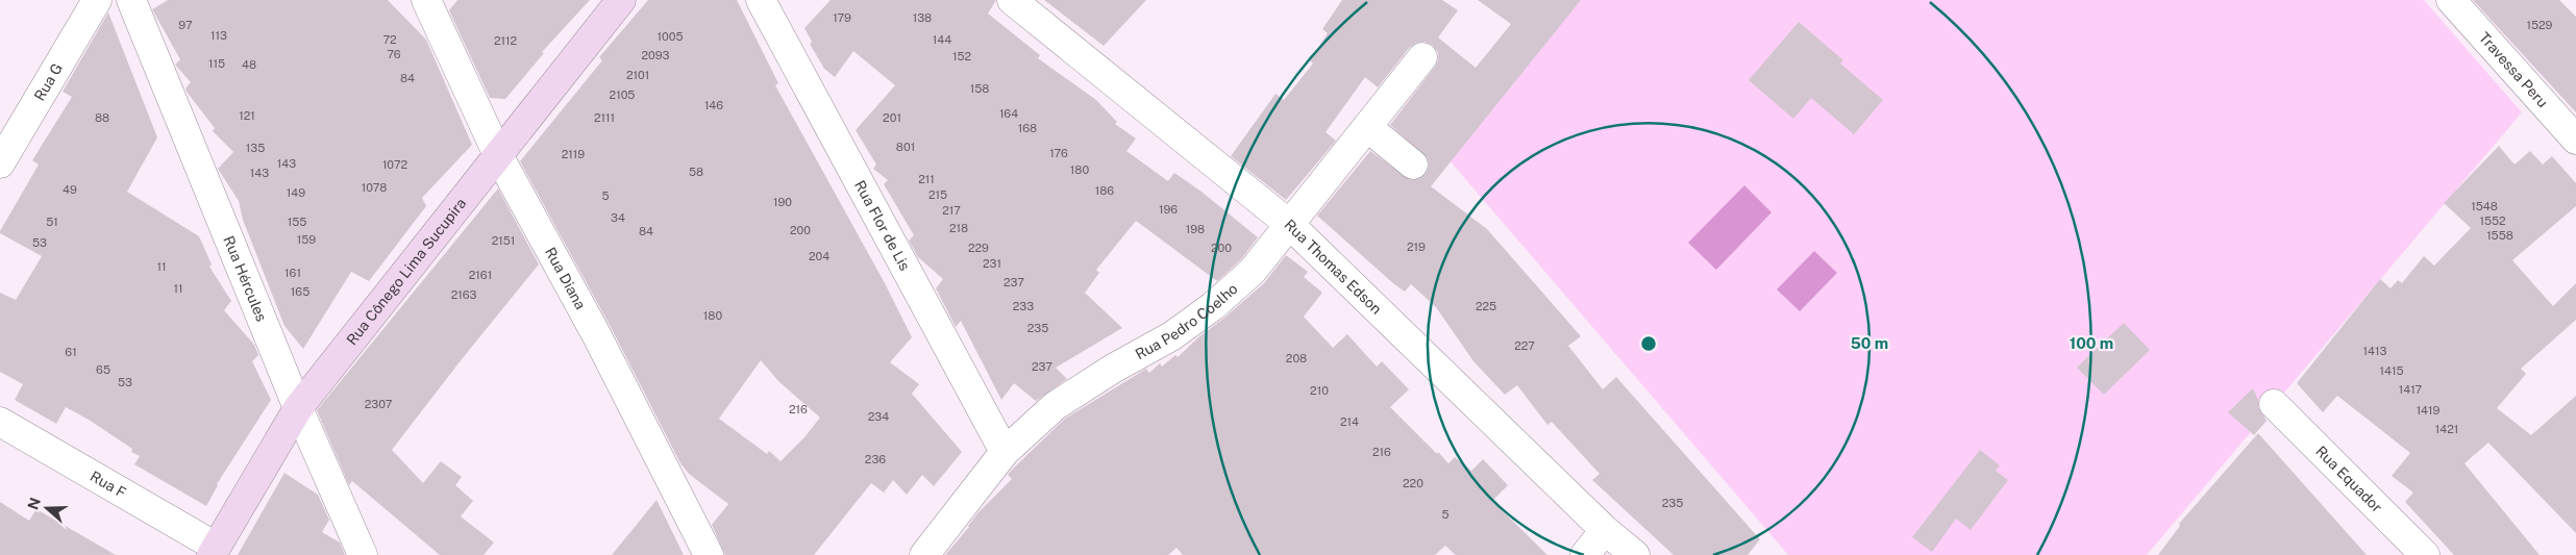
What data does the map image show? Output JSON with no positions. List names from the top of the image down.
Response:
{
  "streets": {
    "street": [
      "Travessa Peru",
      "Rua G",
      "Rua Flor de Lis",
      "Rua Thomas Edson",
      "Rua Cônego Lima Sucupira",
      "Rua Hércules",
      "Rua Diana",
      "Rua Pedro Coelho",
      "Rua Equador",
      "Rua F"
    ]
  },
  "crossings": [
    ["Rua Flor de Lis", "Rua Pedro Coelho"],
    ["Rua Thomas Edson", "Rua Pedro Coelho"],
    ["Rua Cônego Lima Sucupira", "Rua Hércules"],
    ["Rua Cônego Lima Sucupira", "Rua Diana"],
    ["Rua Cônego Lima Sucupira", "Rua F"]
  ],
  "house_numbers": [
    "179",
    "138",
    "97",
    "1529",
    "113",
    "1005",
    "72",
    "144",
    "2112",
    "76",
    "2093",
    "152",
    "115",
    "48",
    "2101",
    "84",
    "158",
    "2105",
    "146",
    "164",
    "121",
    "88",
    "2111",
    "201",
    "168",
    "801",
    "135",
    "176",
    "2119",
    "143",
    "1072",
    "180",
    "58",
    "143",
    "211",
    "1078",
    "49",
    "186",
    "149",
    "215",
    "5",
    "190",
    "1548",
    "196",
    "217",
    "34",
    "1552",
    "51",
    "155",
    "218",
    "198",
    "200",
    "84",
    "1558",
    "159",
    "2151",
    "53",
    "219",
    "229",
    "200",
    "204",
    "231",
    "11",
    "161",
    "2161",
    "237",
    "11",
    "165",
    "2163",
    "233",
    "225",
    "180",
    "235",
    "227",
    "1413",
    "61",
    "208",
    "237",
    "65",
    "1415",
    "53",
    "1417",
    "210",
    "2307",
    "216",
    "1419",
    "234",
    "214",
    "1421",
    "216",
    "236",
    "220",
    "235",
    "5"
  ],
  "north": "left",
  "rings": ["50 m", "100 m"]
}
